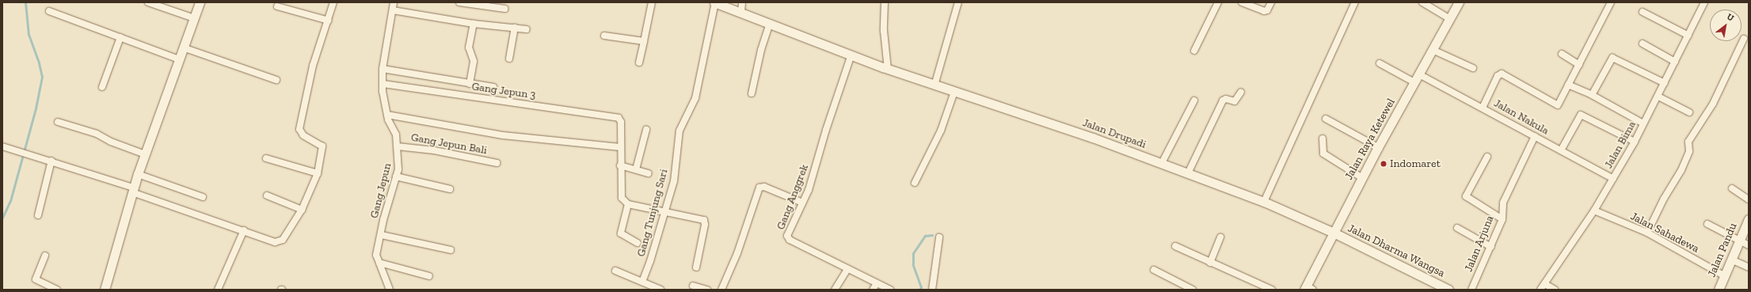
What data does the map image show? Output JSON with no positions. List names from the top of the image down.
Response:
{
  "streets": {
    "street": [
      "Gang Jepun 3",
      "Jalan Nakula",
      "Jalan Drupadi",
      "Jalan Raya Ketewel",
      "Gang Jepun Bali",
      "Jalan Bima",
      "Gang Jepun",
      "Gang Anggrek",
      "Gang Tunjung Sari",
      "Jalan Sahadewa",
      "Jalan Arjuna",
      "Jalan Pandu",
      "Jalan Dharma Wangsa"
    ]
  },
  "crossings": [
    ["Gang Jepun 3", "Gang Jepun"],
    ["Jalan Nakula", "Jalan Raya Ketewel"],
    ["Jalan Nakula", "Jalan Bima"],
    ["Jalan Nakula", "Jalan Arjuna"],
    ["Jalan Drupadi", "Jalan Raya Ketewel"],
    ["Jalan Drupadi", "Gang Anggrek"],
    ["Jalan Drupadi", "Gang Tunjung Sari"],
    ["Jalan Drupadi", "Jalan Dharma Wangsa"],
    ["Jalan Raya Ketewel", "Jalan Dharma Wangsa"],
    ["Gang Jepun Bali", "Gang Jepun"],
    ["Jalan Bima", "Jalan Sahadewa"],
    ["Jalan Sahadewa", "Jalan Pandu"]
  ],
  "places": ["Indomaret"],
  "north": "top right"
}
